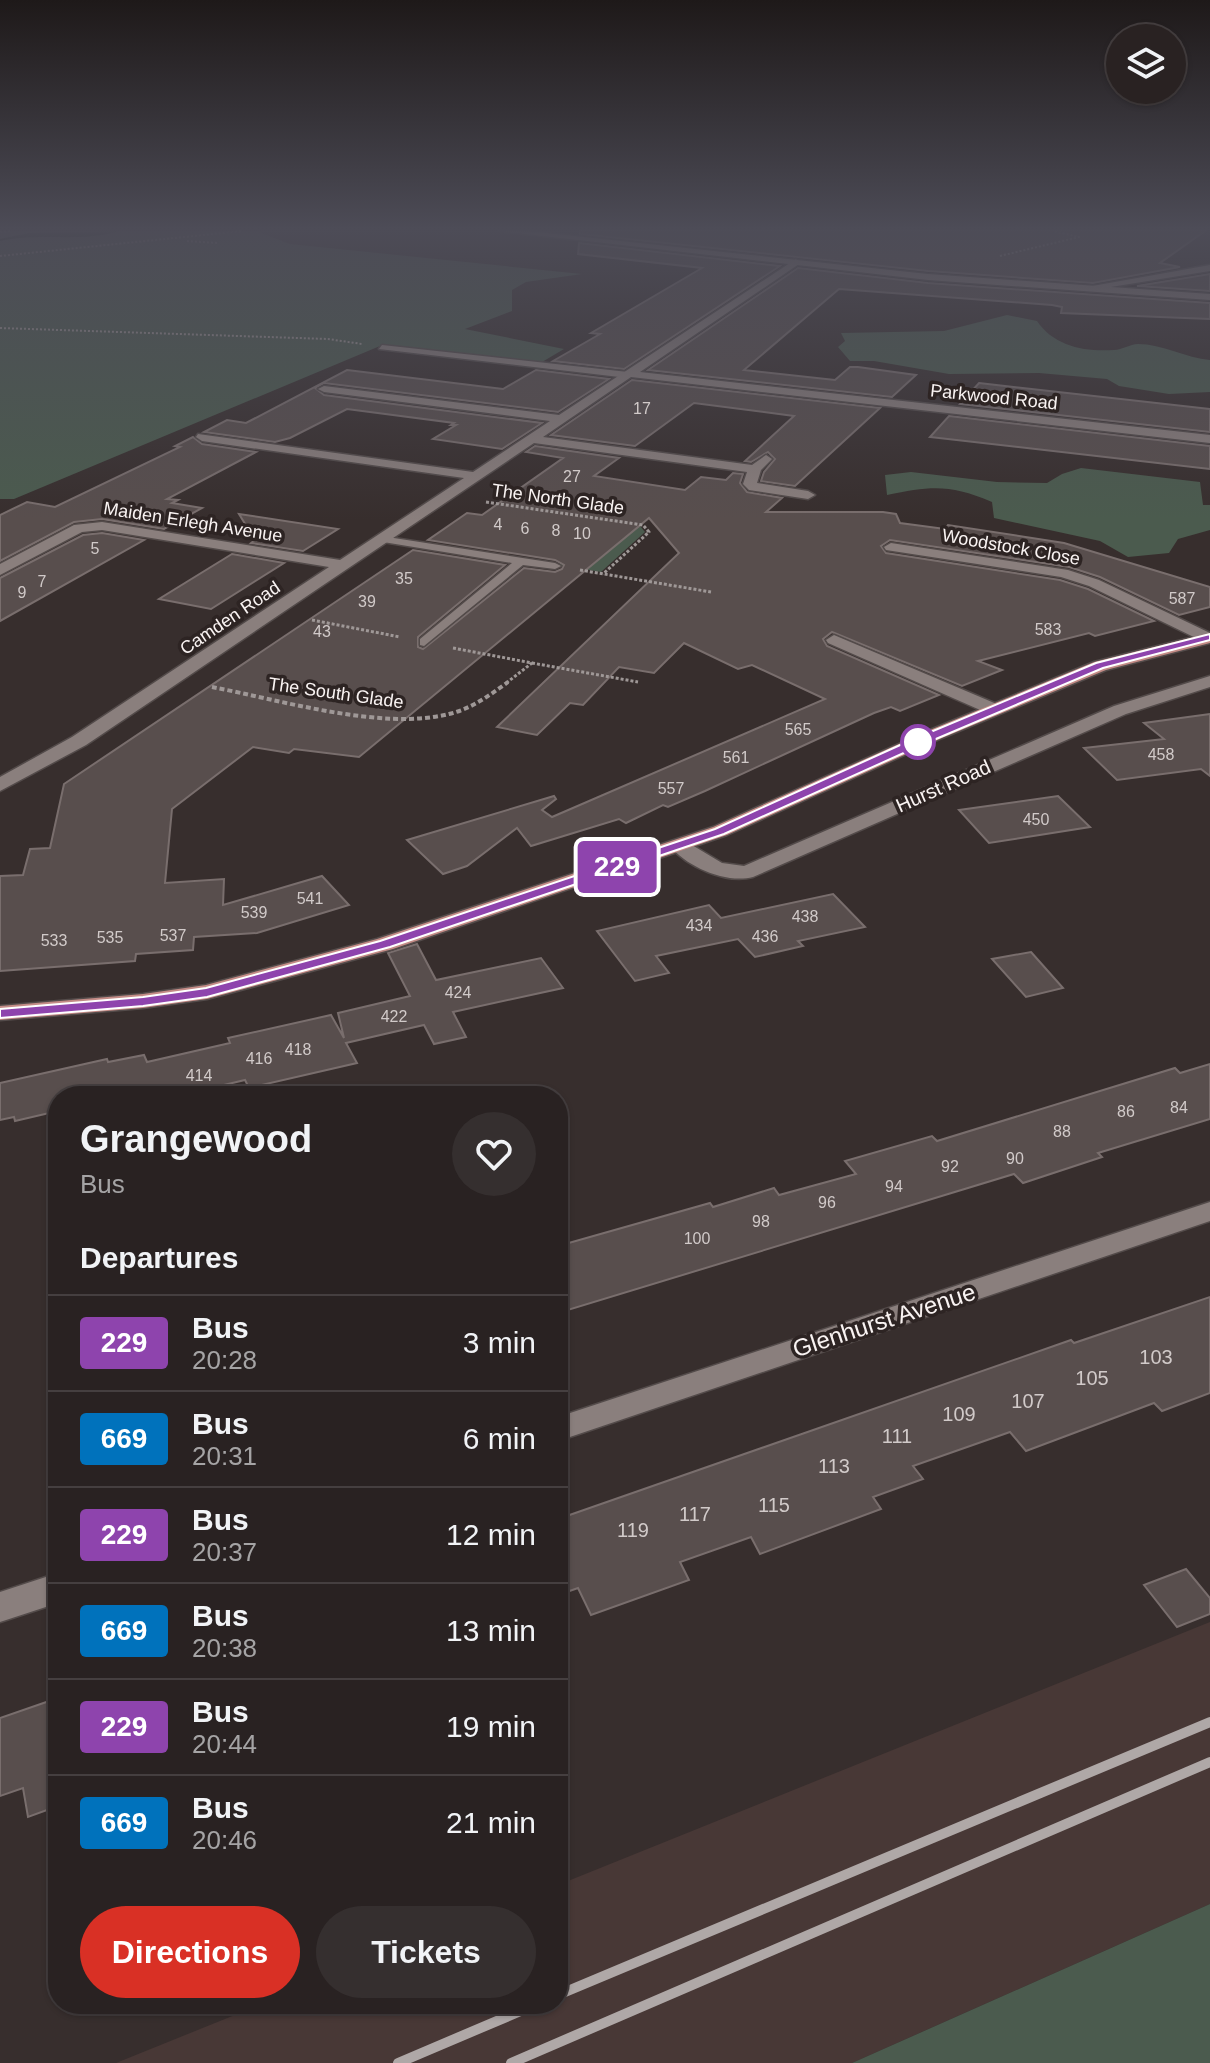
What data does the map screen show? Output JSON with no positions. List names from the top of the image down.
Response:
{
  "streets": {
    "street": [
      "Parkwood Road",
      "Maiden Erlegh Avenue",
      "Woodstock Close",
      "Camden Road",
      "Hurst Road",
      "Glenhurst Avenue"
    ],
    "path": ["The North Glade", "The South Glade"]
  },
  "crossings": [
    ["Parkwood Road", "Camden Road"],
    ["The North Glade", "Camden Road"],
    ["Maiden Erlegh Avenue", "Camden Road"],
    ["Camden Road", "The South Glade"]
  ],
  "lines": ["bus line 229"],
  "house_numbers": [
    "17",
    "27",
    "4",
    "6",
    "8",
    "10",
    "5",
    "35",
    "7",
    "9",
    "587",
    "39",
    "583",
    "43",
    "565",
    "458",
    "561",
    "557",
    "450",
    "541",
    "539",
    "438",
    "434",
    "537",
    "436",
    "535",
    "533",
    "424",
    "422",
    "418",
    "416",
    "414",
    "84",
    "86",
    "88",
    "90",
    "92",
    "94",
    "96",
    "98",
    "100",
    "103",
    "105",
    "107",
    "109",
    "111",
    "113",
    "115",
    "117",
    "119"
  ],
  "page": {
    "on_map": "229",
    "heading": [
      ["Grangewood", "Bus"],
      "Departures"
    ],
    "list": [
      {
        "mark": "229",
        "name": "Bus",
        "note": "20:28",
        "value": "3 min"
      },
      {
        "mark": "669",
        "name": "Bus",
        "note": "20:31",
        "value": "6 min"
      },
      {
        "mark": "229",
        "name": "Bus",
        "note": "20:37",
        "value": "12 min"
      },
      {
        "mark": "669",
        "name": "Bus",
        "note": "20:38",
        "value": "13 min"
      },
      {
        "mark": "229",
        "name": "Bus",
        "note": "20:44",
        "value": "19 min"
      },
      {
        "mark": "669",
        "name": "Bus",
        "note": "20:46",
        "value": "21 min"
      }
    ],
    "buttons": ["Directions", "Tickets"]
  }
}
